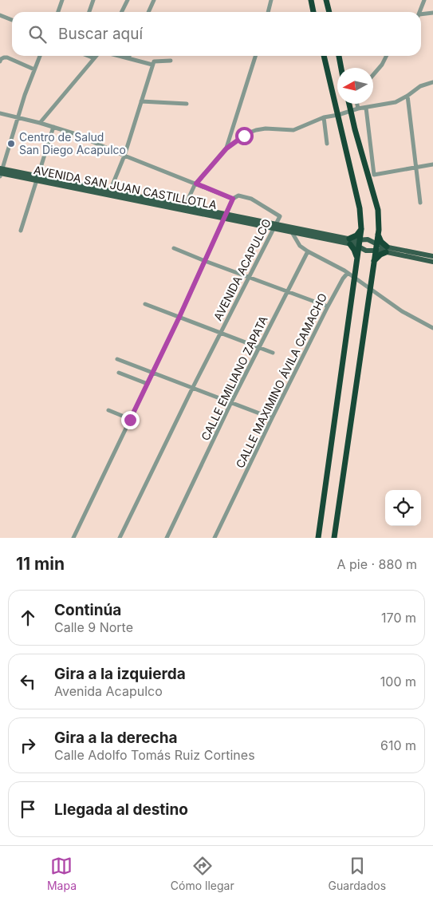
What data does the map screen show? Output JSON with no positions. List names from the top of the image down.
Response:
{
  "streets": {
    "main road": ["AVENIDA SAN JUAN CASTILLOTLA"],
    "street": ["AVENIDA ACAPULCO", "CALLE EMILIANO ZAPATA", "CALLE MAXIMINO ÁVILA CAMACHO"]
  },
  "crossings": [
    ["AVENIDA SAN JUAN CASTILLOTLA", "AVENIDA ACAPULCO"]
  ],
  "places": ["Centro de Salud San Diego Acapulco"],
  "north": "left",
  "page": {
    "search": "Buscar aquí",
    "heading": ["11 min", "A pie · 880 m"],
    "list": [
      ["Continúa", "Calle 9 Norte", "170 m"],
      ["Gira a la izquierda", "Avenida Acapulco", "100 m"],
      ["Gira a la derecha", "Calle Adolfo Tomás Ruiz Cortines", "610 m"],
      "Llegada al destino"
    ],
    "nav": ["Mapa", "Cómo llegar", "Guardados"]
  }
}
